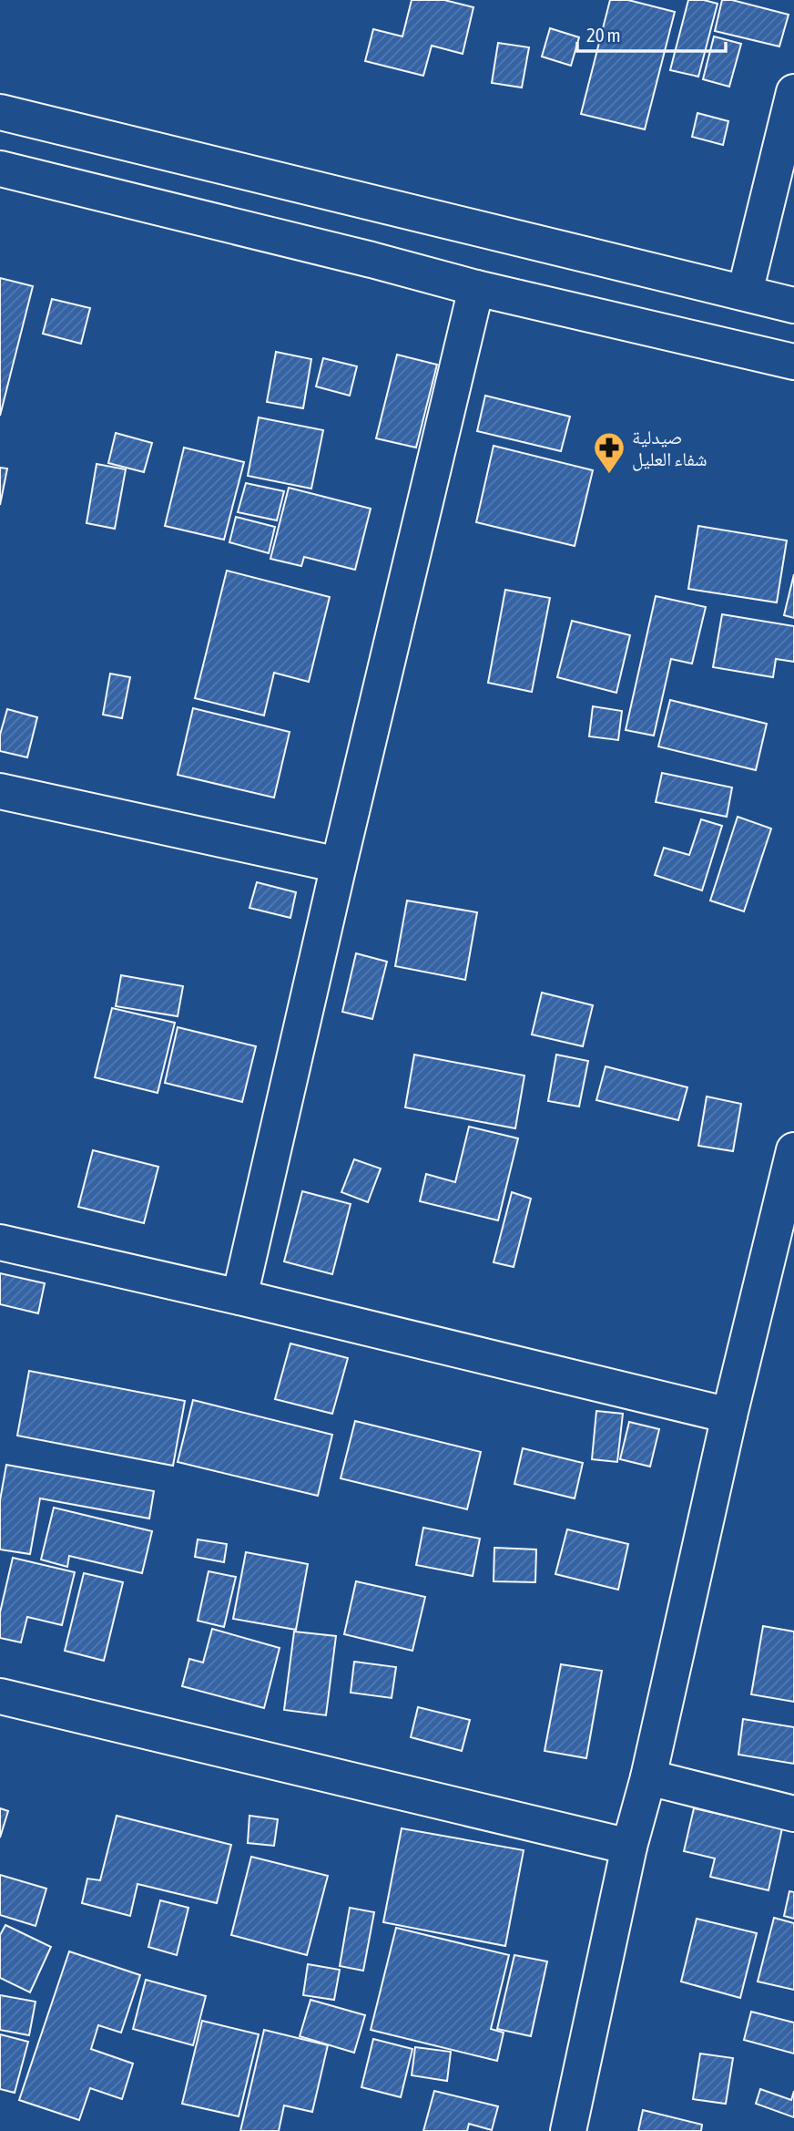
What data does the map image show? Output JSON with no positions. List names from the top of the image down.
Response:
{
  "places": {
    "pharmacy": ["صيدلية شفاء العليل"]
  },
  "scale_bar": "20 m"
}
